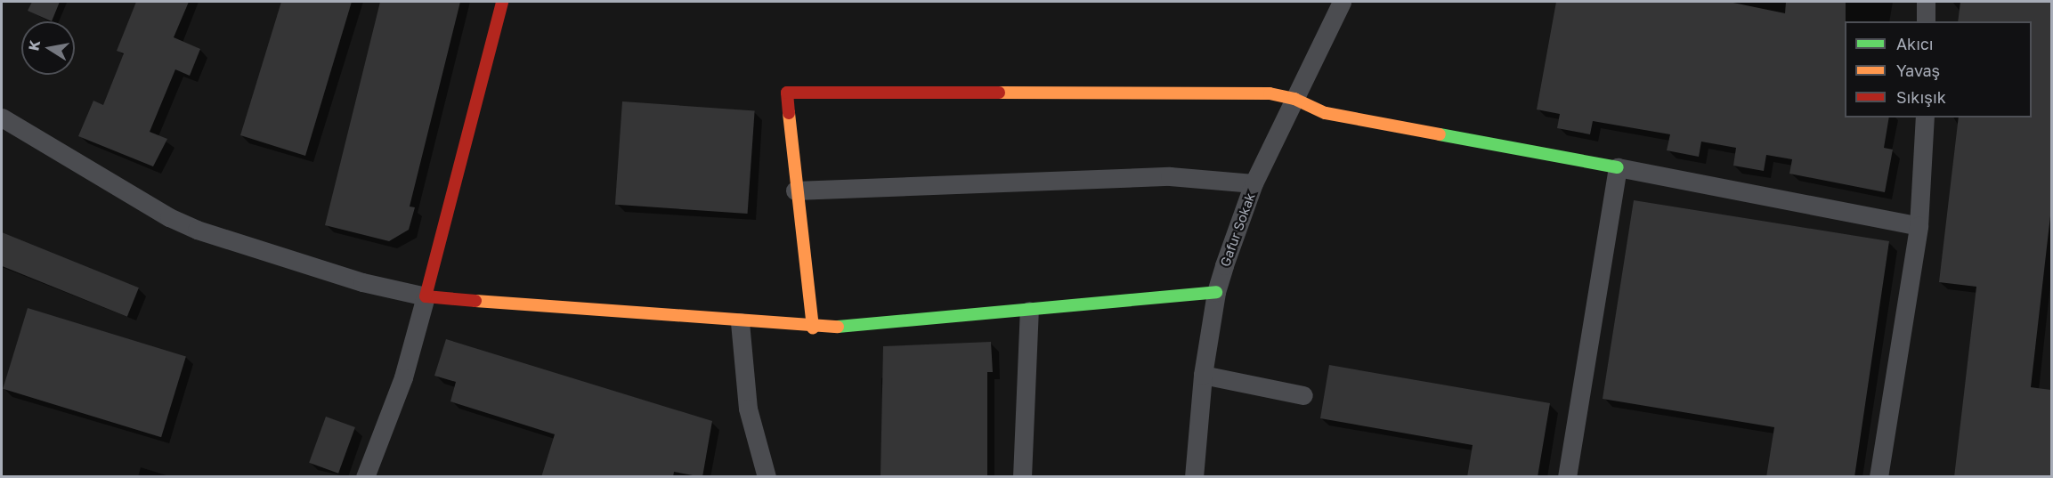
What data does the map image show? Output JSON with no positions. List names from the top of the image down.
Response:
{
  "streets": {
    "street": ["Gafur Sokak"]
  },
  "legend": ["Akıcı", "Yavaş", "Sıkışık"],
  "north": "left"
}
